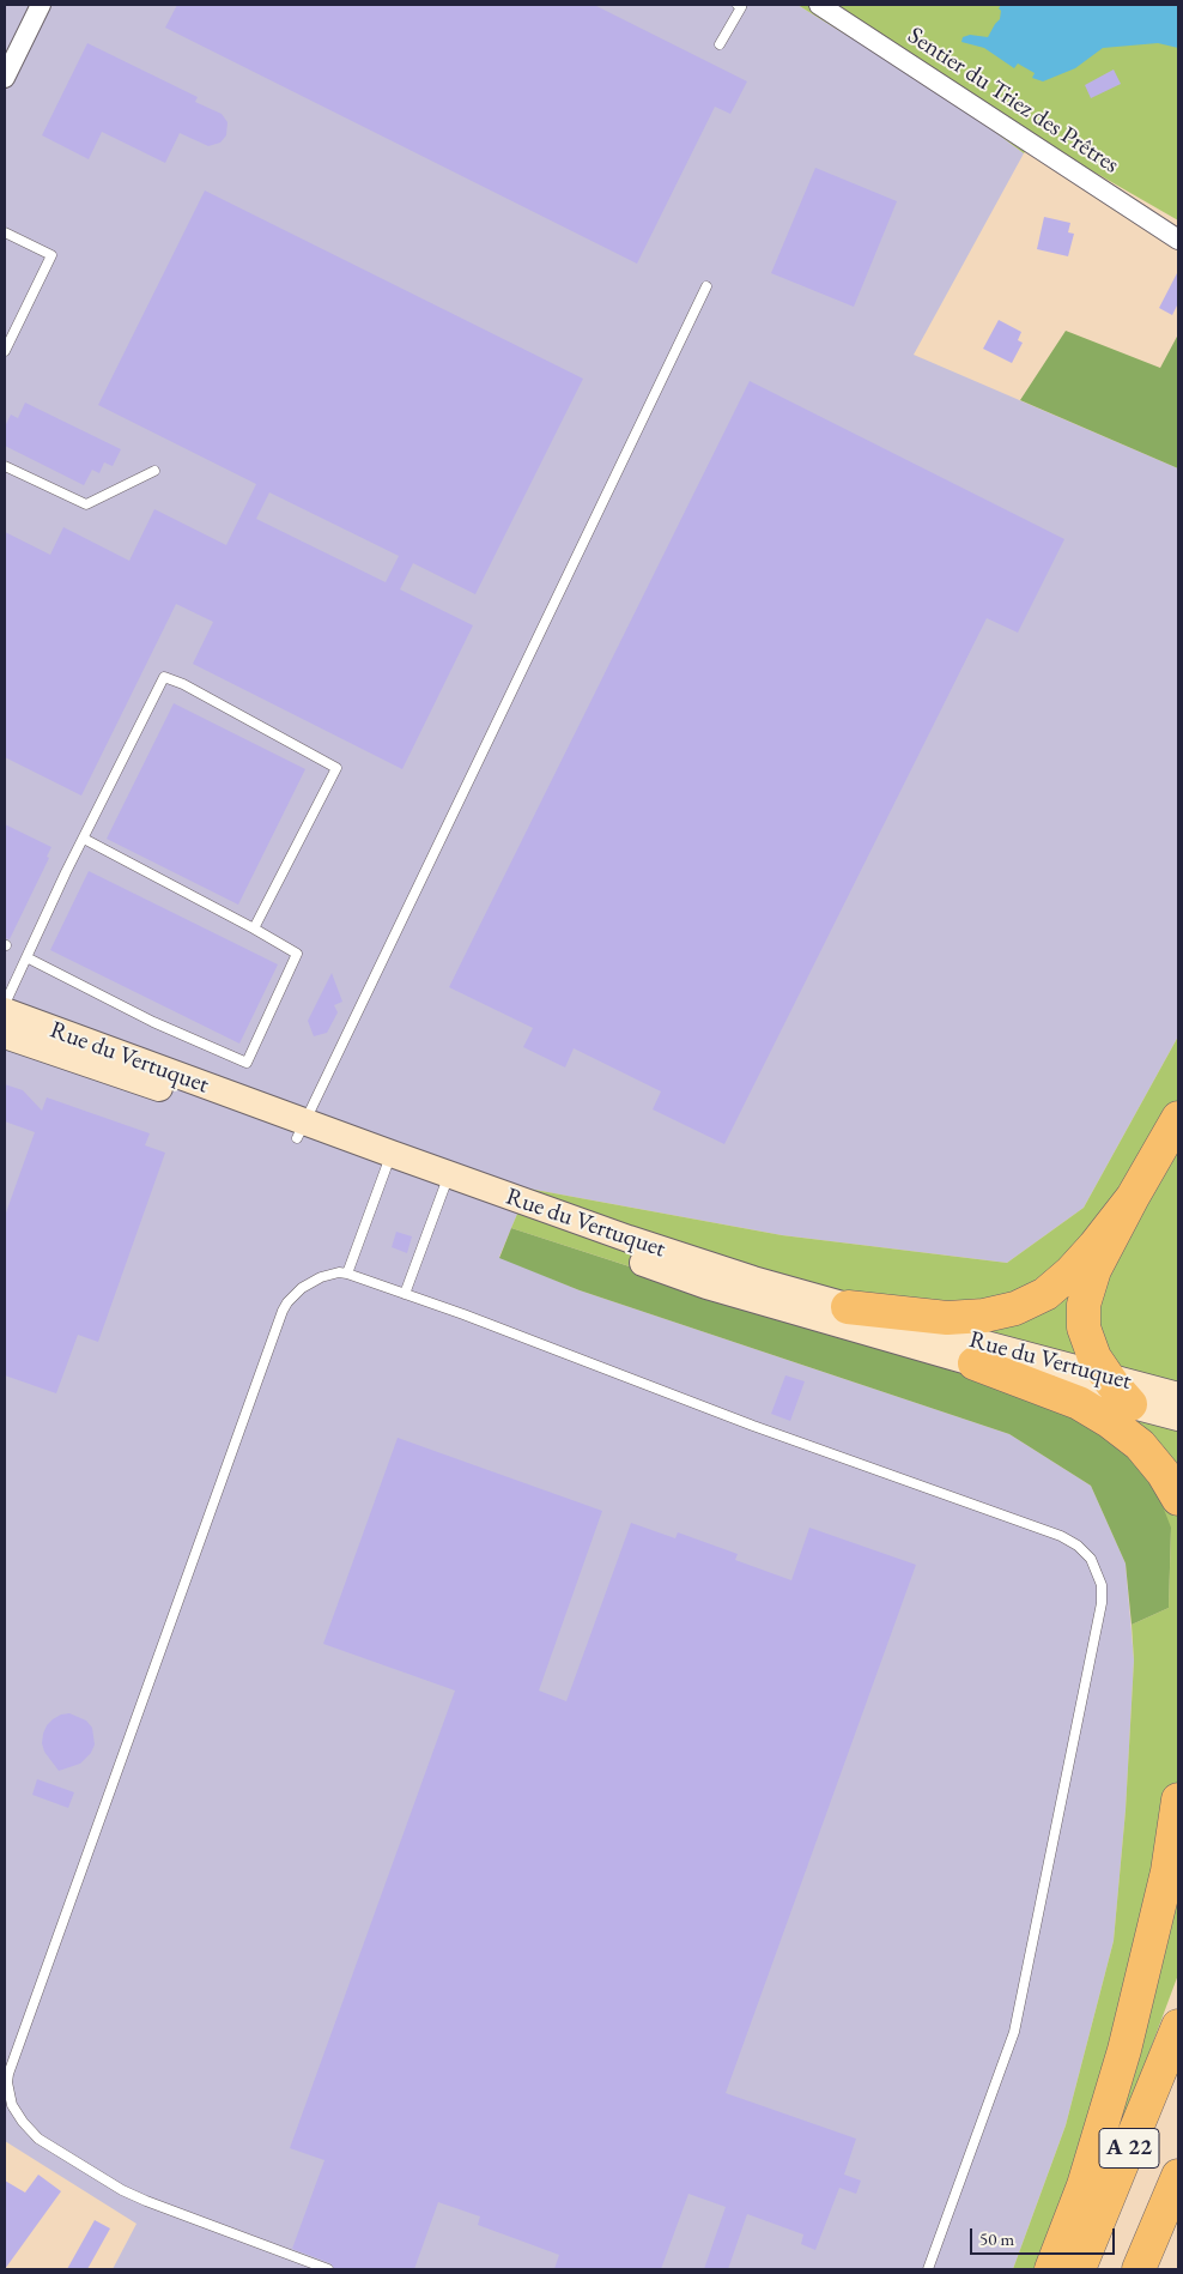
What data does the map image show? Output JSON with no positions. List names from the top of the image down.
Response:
{
  "streets": {
    "highway": ["A 22"],
    "street": ["Sentier du Triez des Prêtres", "Rue du Vertuquet"]
  },
  "scale_bar": "50 m"
}
